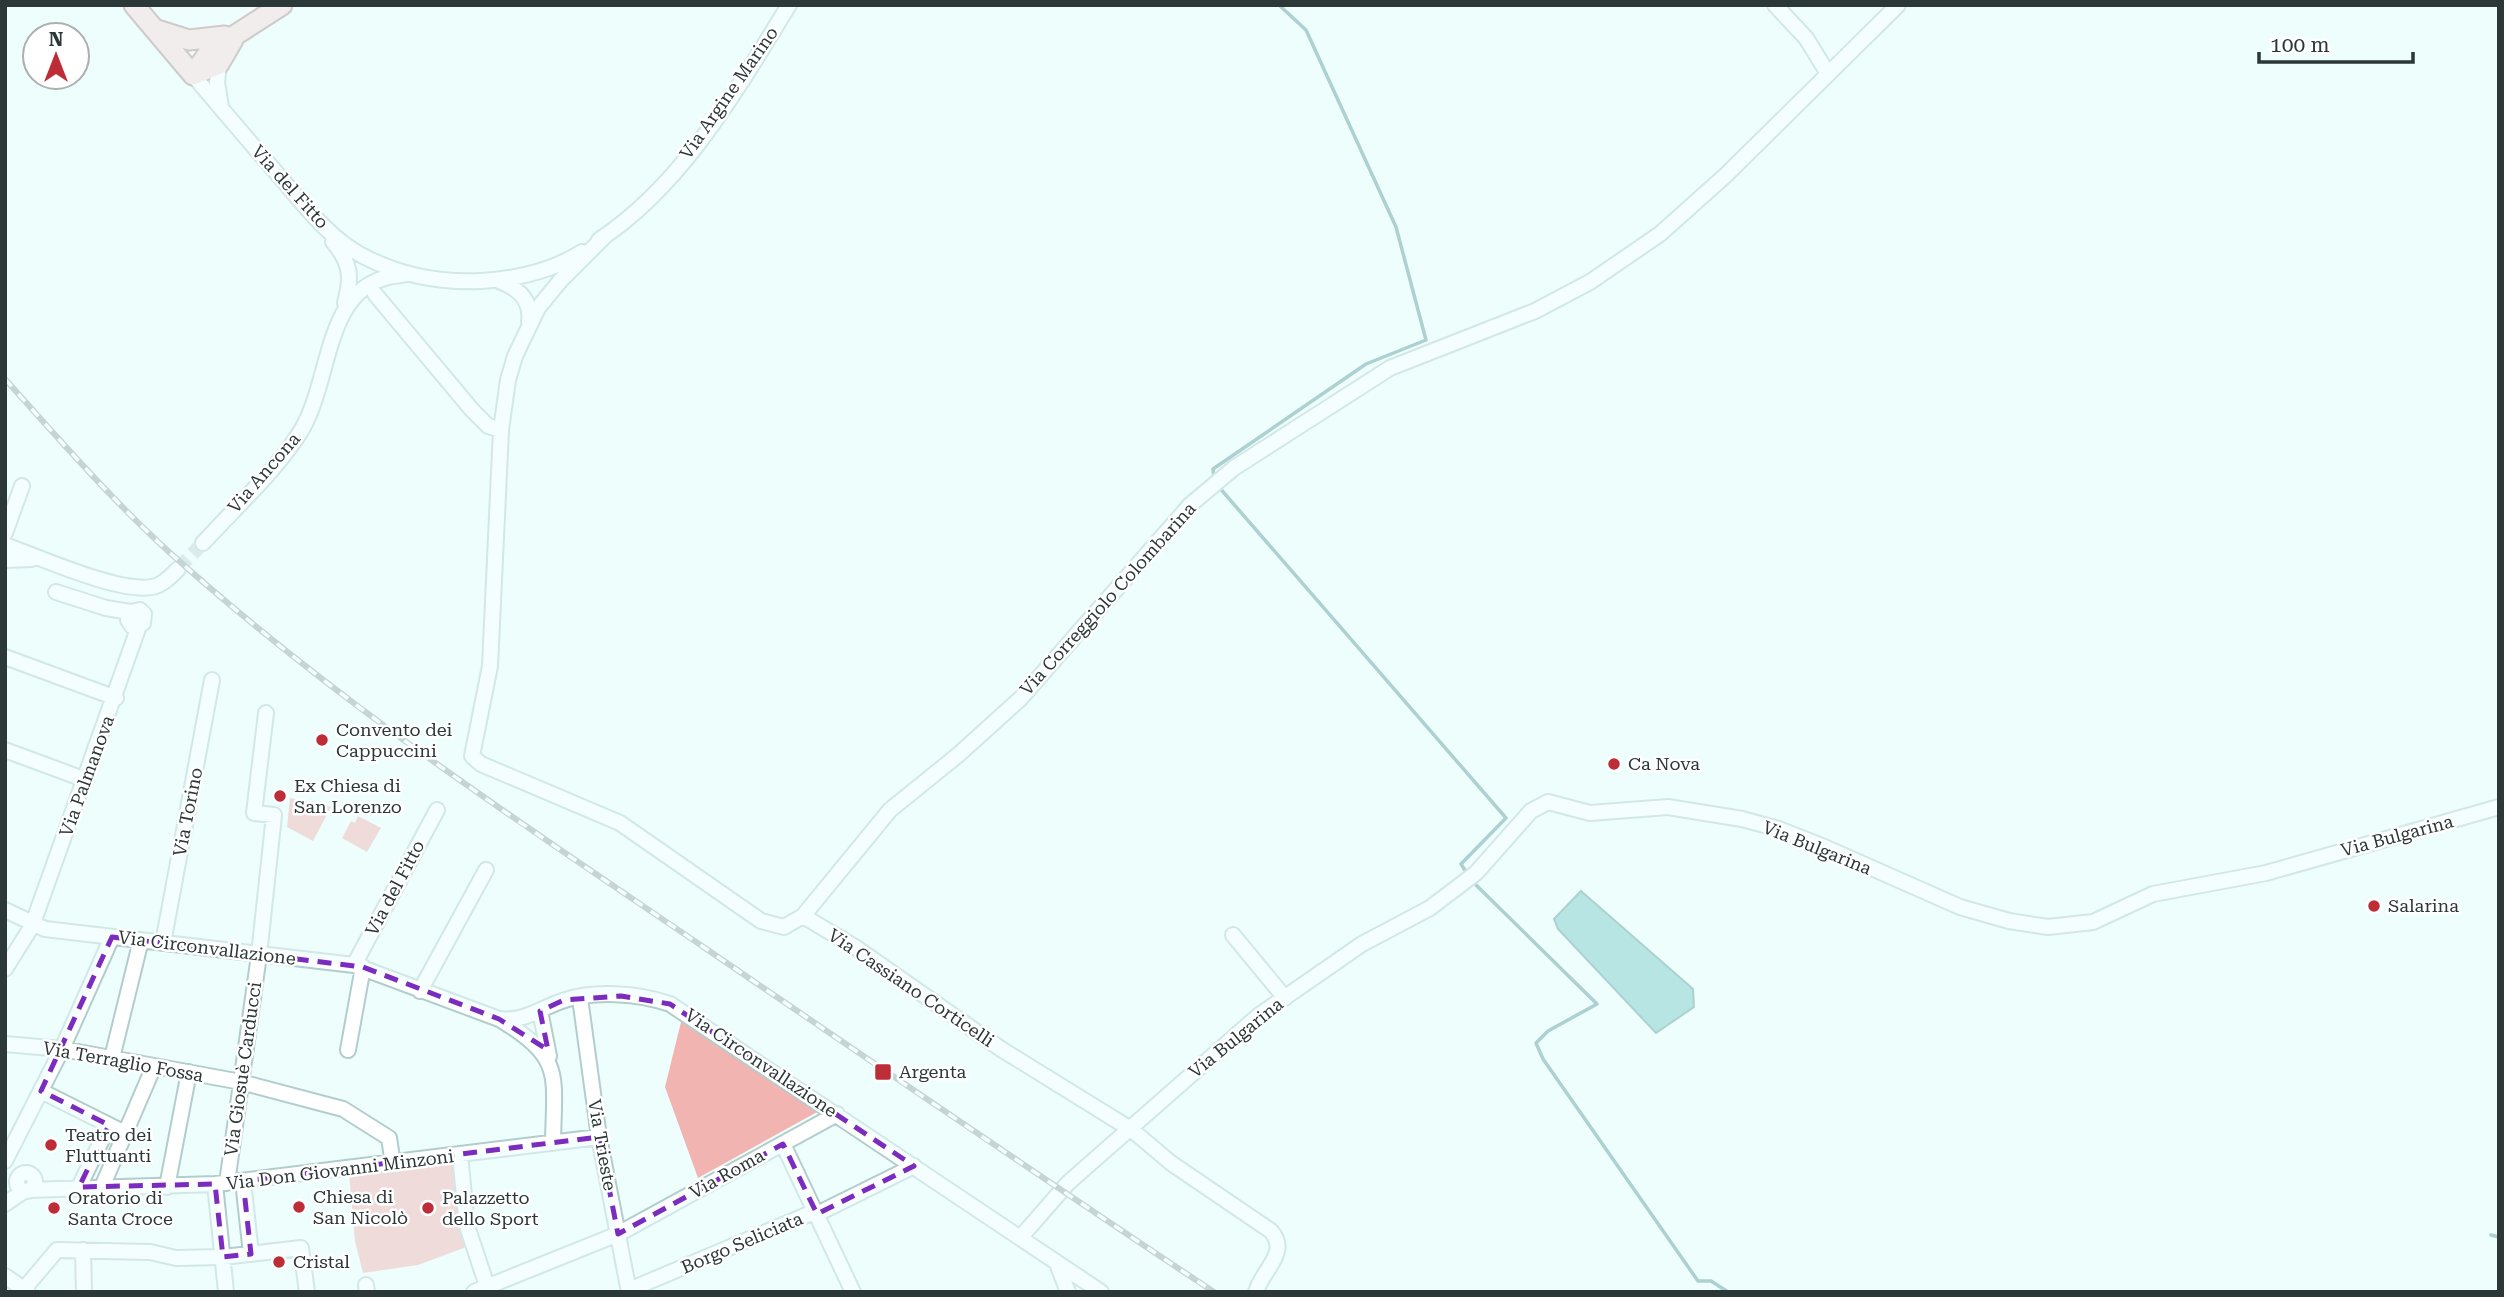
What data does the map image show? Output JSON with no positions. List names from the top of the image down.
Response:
{
  "streets": {
    "main road": ["Via del Fitto"],
    "street": [
      "Via Argine Marino",
      "Via Ancona",
      "Via Correggiolo Colombarina",
      "Via Palmanova",
      "Via Torino",
      "Via Bulgarina",
      "Via Circonvallazione",
      "Via Cassiano Corticelli",
      "Via Terraglio Fossa",
      "Via Giosuè Carducci",
      "Via Trieste",
      "Via Don Giovanni Minzoni",
      "Via Roma",
      "Borgo Seliciata"
    ]
  },
  "crossings": [
    ["Via Argine Marino", "Via del Fitto"],
    ["Via del Fitto", "Via Circonvallazione"],
    ["Via Correggiolo Colombarina", "Via Cassiano Corticelli"],
    ["Via Palmanova", "Via Circonvallazione"],
    ["Via Torino", "Via Circonvallazione"],
    ["Via Bulgarina", "Via Circonvallazione"],
    ["Via Bulgarina", "Via Cassiano Corticelli"],
    ["Via Circonvallazione", "Via Giosuè Carducci"],
    ["Via Circonvallazione", "Via Trieste"],
    ["Via Circonvallazione", "Via Roma"],
    ["Via Circonvallazione", "Borgo Seliciata"],
    ["Via Terraglio Fossa", "Via Giosuè Carducci"],
    ["Via Terraglio Fossa", "Via Don Giovanni Minzoni"],
    ["Via Giosuè Carducci", "Via Don Giovanni Minzoni"],
    ["Via Trieste", "Via Don Giovanni Minzoni"],
    ["Via Trieste", "Via Roma"],
    ["Via Trieste", "Borgo Seliciata"]
  ],
  "places": {
    "other": [
      "Convento dei Cappuccini",
      "Ca Nova",
      "Ex Chiesa di San Lorenzo",
      "Salarina",
      "Teatro dei Fluttuanti",
      "Chiesa di San Nicolò",
      "Oratorio di Santa Croce",
      "Palazzetto dello Sport",
      "Cristal"
    ],
    "transit": ["Argenta"]
  },
  "scale_bar": "100 m",
  "north": "top"
}
